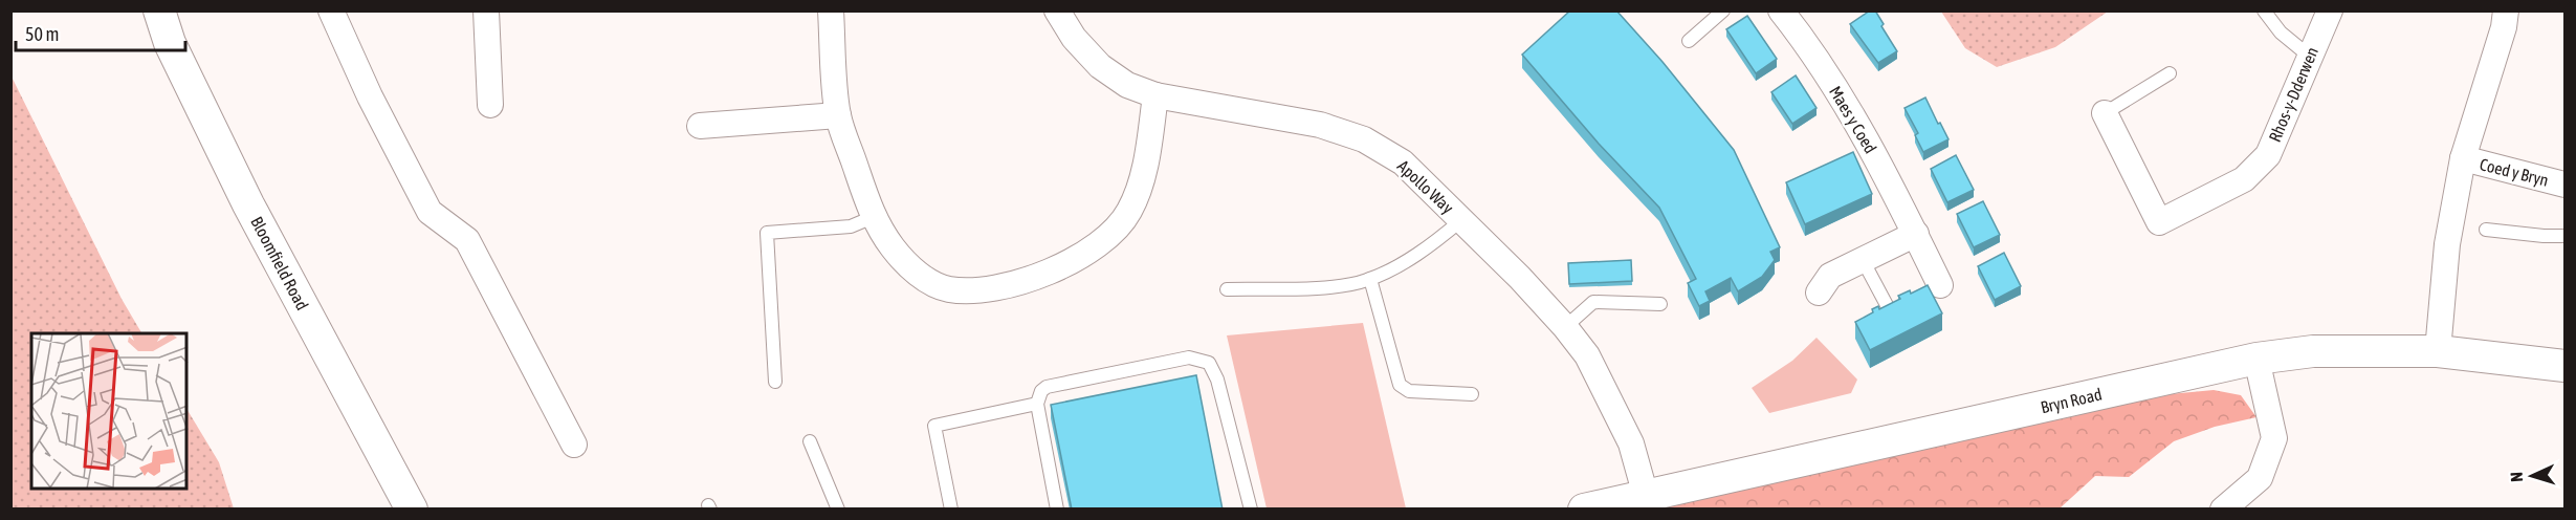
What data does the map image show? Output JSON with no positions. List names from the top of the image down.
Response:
{
  "streets": {
    "street": [
      "Rhos-y-Dderwen",
      "Maes y Coed",
      "Coed y Bryn",
      "Apollo Way",
      "Bloomfield Road",
      "Bryn Road"
    ]
  },
  "crossings": [
    ["Apollo Way", "Bryn Road"]
  ],
  "scale_bar": "50 m",
  "north": "left"
}
